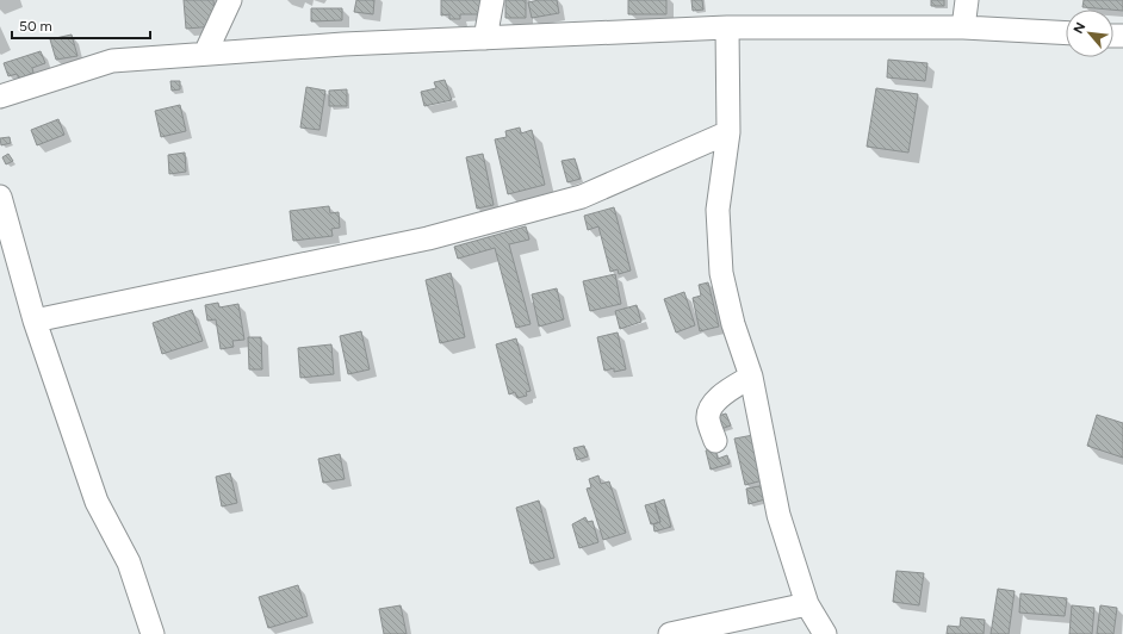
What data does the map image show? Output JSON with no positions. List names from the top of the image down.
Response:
{
  "scale_bar": "50 m",
  "north": "top left"
}
